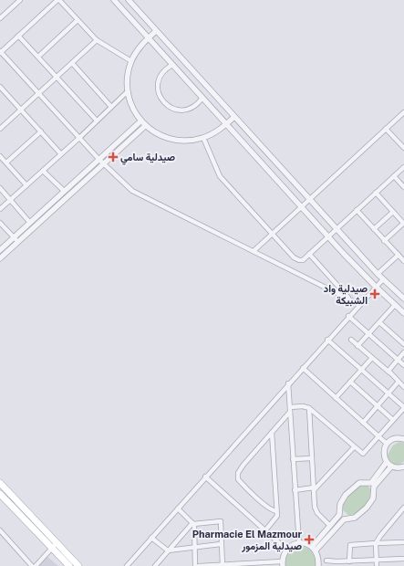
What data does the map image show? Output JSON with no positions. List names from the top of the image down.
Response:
{
  "places": {
    "health": ["صيدلية سامي", "صيدلية واد الشبيكة", "Pharmacie El Mazmour صيدلية المزمور"]
  }
}
